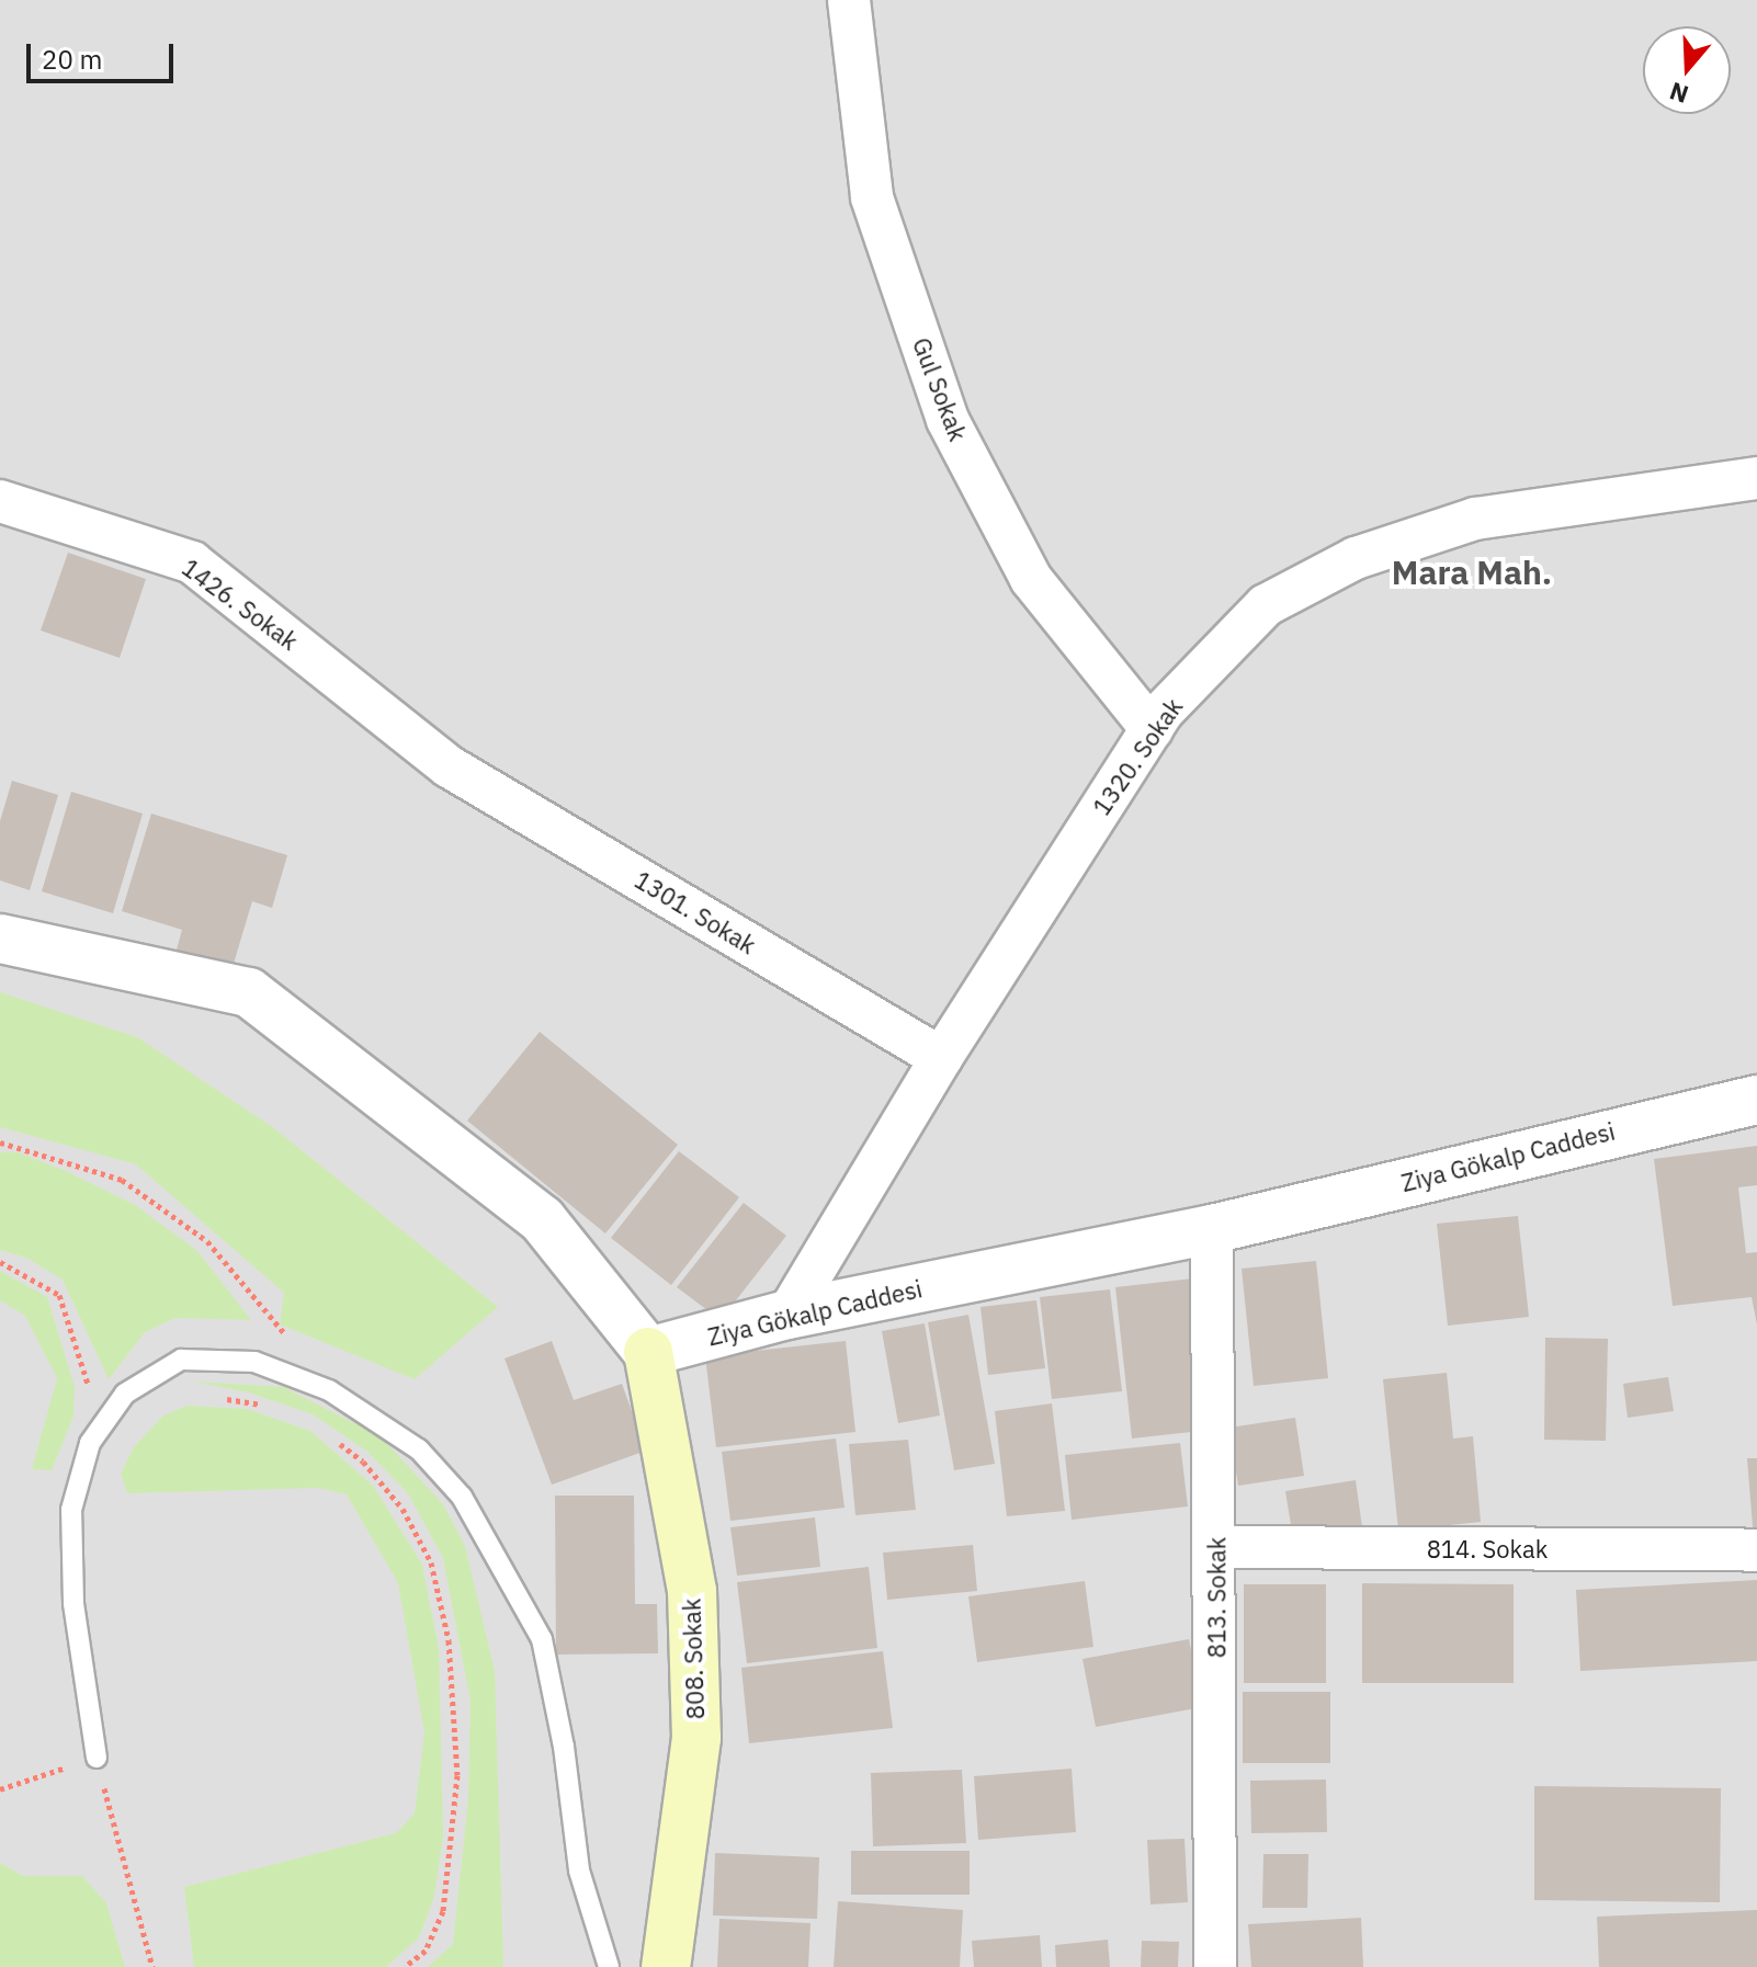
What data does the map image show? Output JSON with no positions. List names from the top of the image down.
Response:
{
  "streets": {
    "main road": ["808. Sokak"],
    "street": [
      "Gul Sokak",
      "1426. Sokak",
      "1320. Sokak",
      "1301. Sokak",
      "Ziya Gökalp Caddesi",
      "814. Sokak",
      "813. Sokak"
    ]
  },
  "crossings": [
    ["Gul Sokak", "1320. Sokak"],
    ["1426. Sokak", "1301. Sokak"],
    ["1320. Sokak", "1301. Sokak"],
    ["1320. Sokak", "Ziya Gökalp Caddesi"],
    ["Ziya Gökalp Caddesi", "813. Sokak"],
    ["Ziya Gökalp Caddesi", "808. Sokak"],
    ["814. Sokak", "813. Sokak"]
  ],
  "districts": ["Mara Mah."],
  "scale_bar": "20 m",
  "north": "bottom"
}
